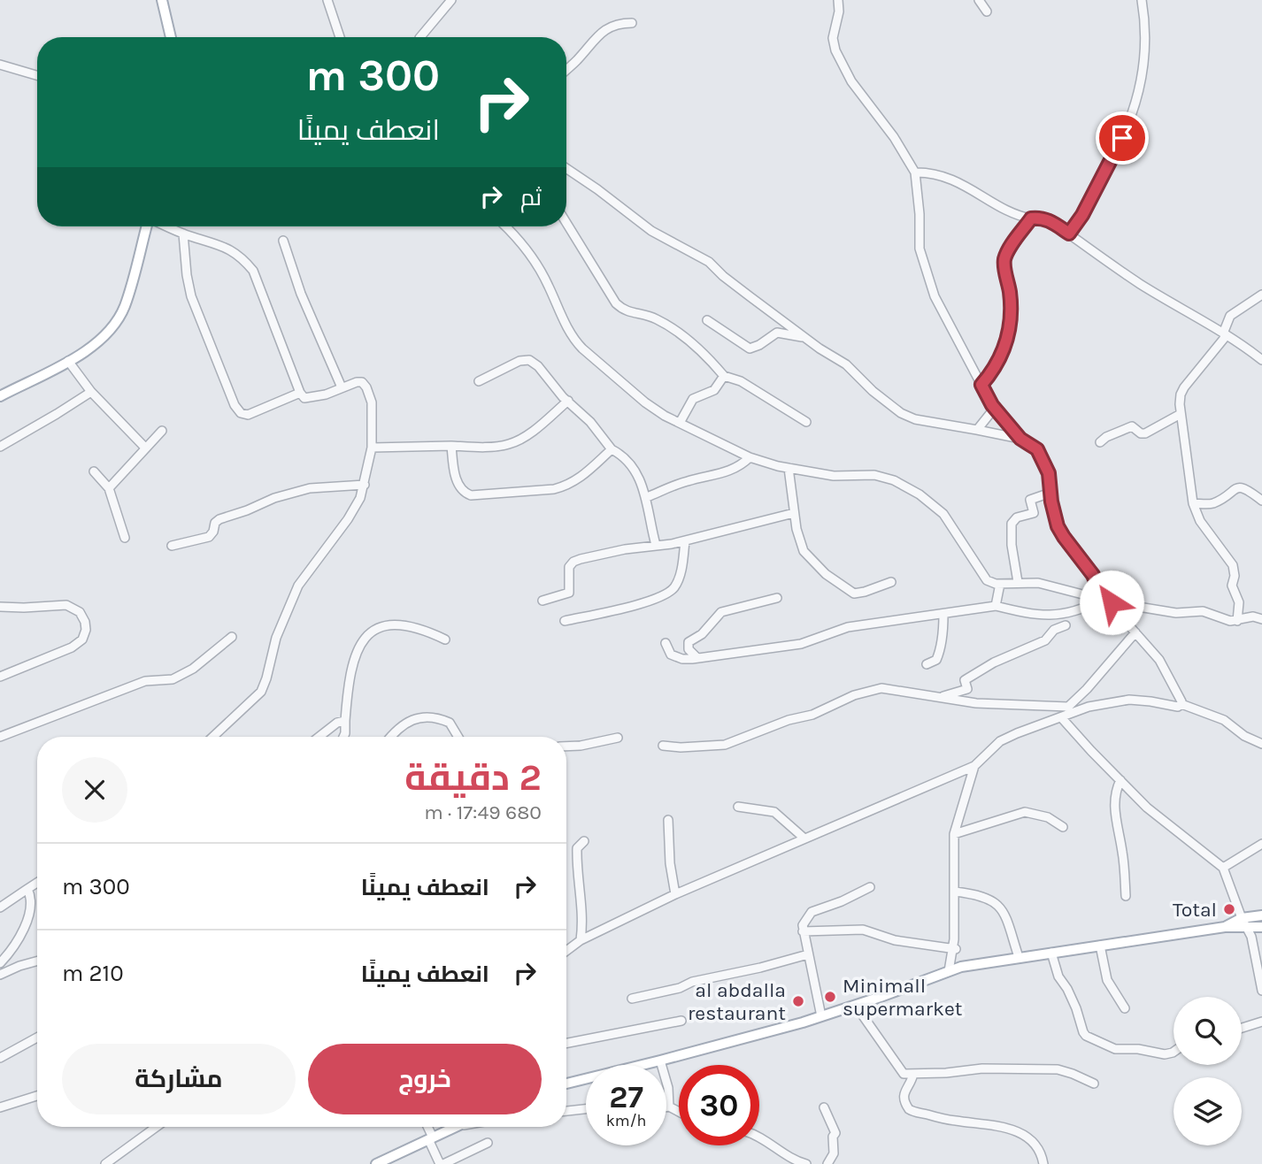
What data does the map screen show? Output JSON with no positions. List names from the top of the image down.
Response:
{
  "places": ["Total", "Minimall supermarket", "al abdalla restaurant"],
  "page": {
    "turn": ["300 m", "انعطف يمينًا"],
    "then": "ثم",
    "heading": ["2 دقيقة", "680 m · 17:49"],
    "list": [
      {
        "name": "انعطف يمينًا",
        "value": "300 m"
      },
      {
        "name": "انعطف يمينًا",
        "value": "210 m"
      }
    ],
    "buttons": ["خروج", "مشاركة"],
    "speed": "27 km/h",
    "limit": "30"
  }
}
